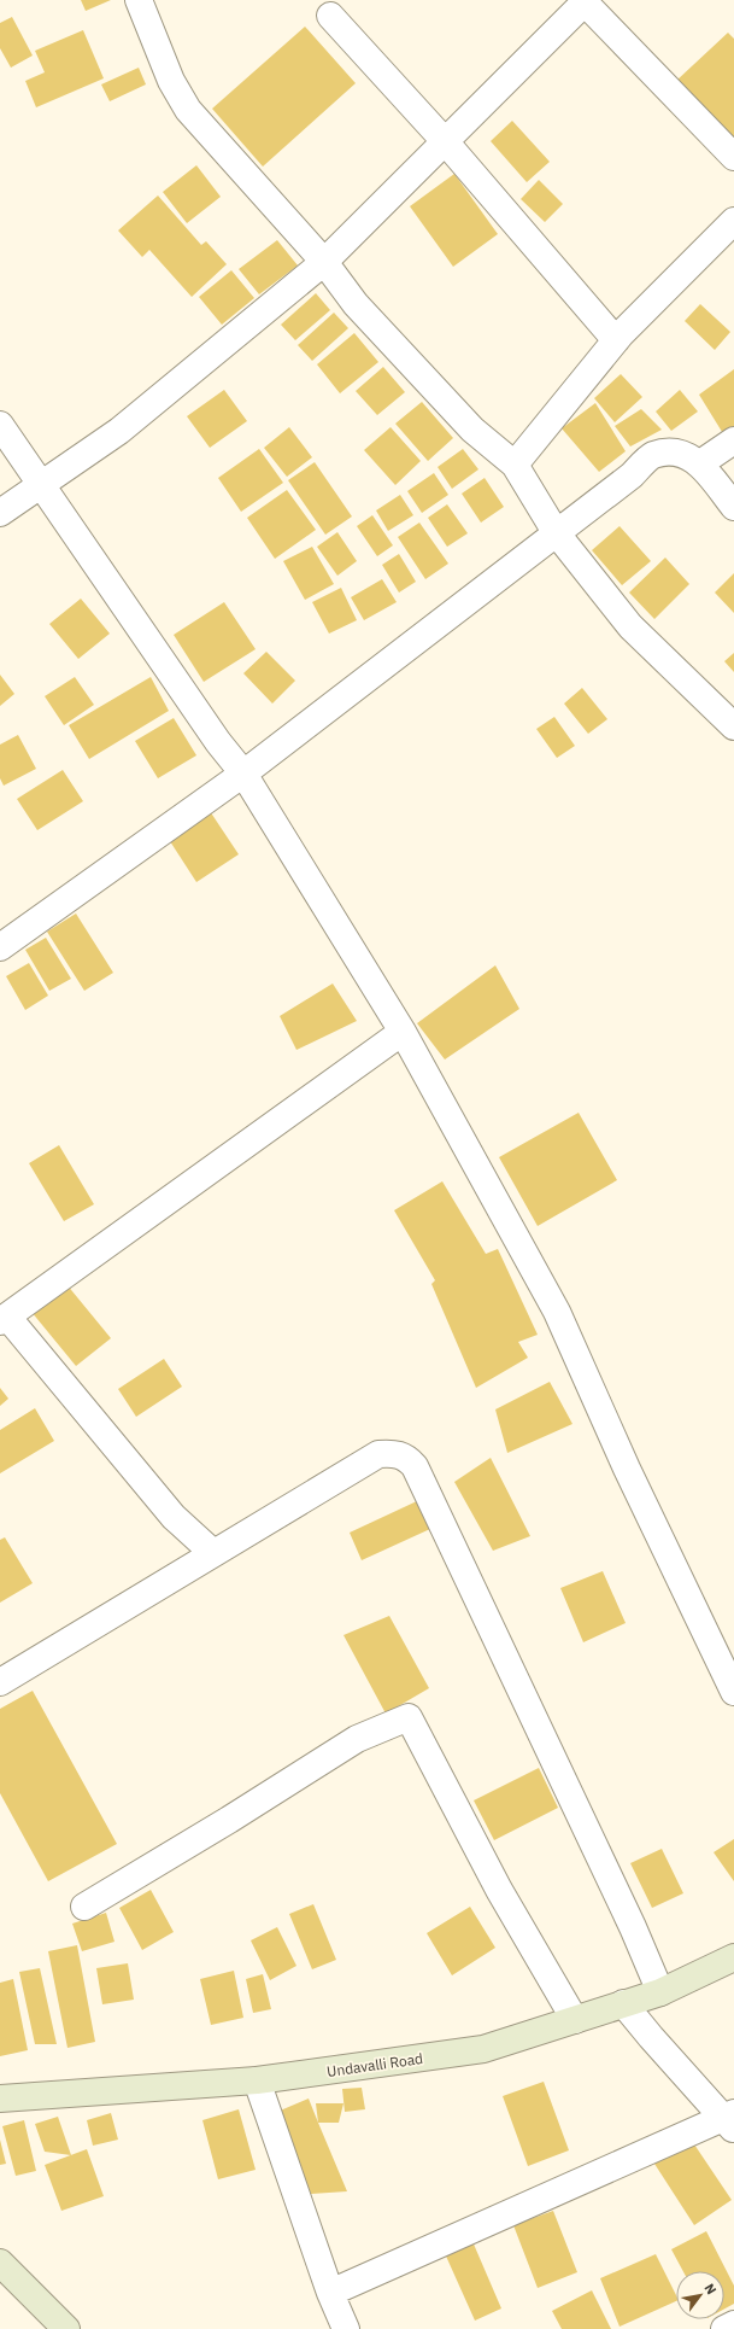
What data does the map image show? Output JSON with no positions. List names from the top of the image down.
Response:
{
  "streets": {
    "main road": ["Undavalli Road"]
  },
  "north": "top right"
}
